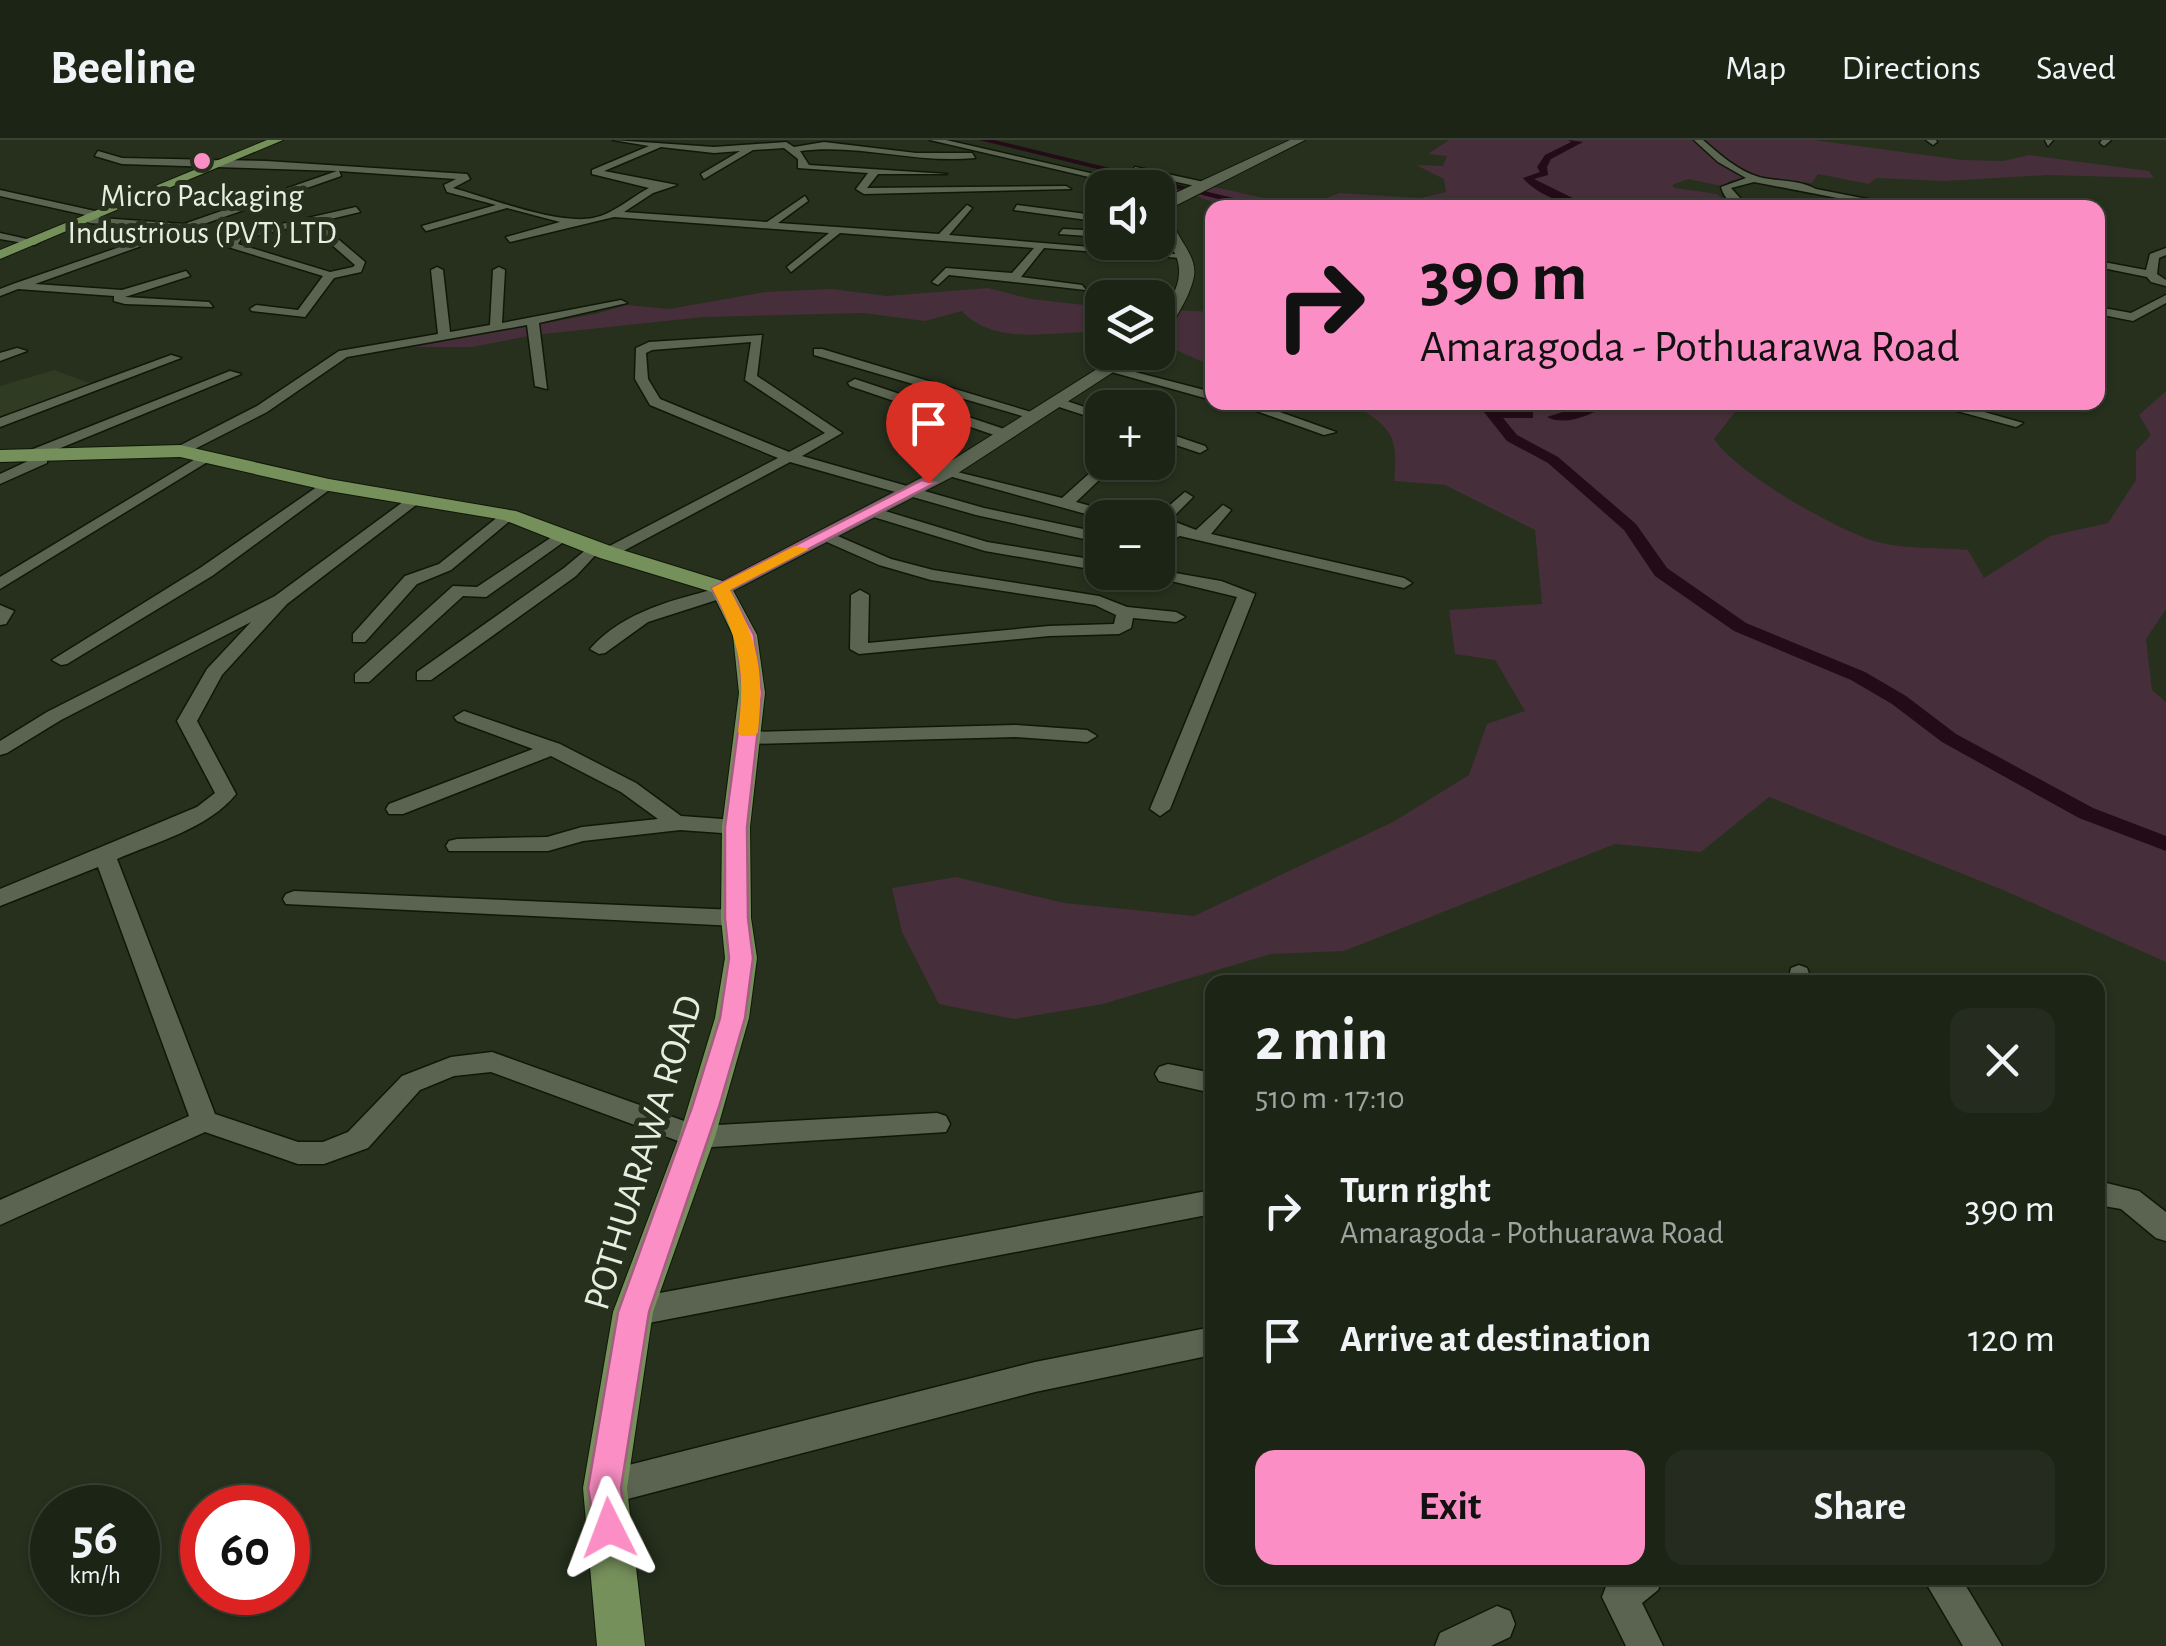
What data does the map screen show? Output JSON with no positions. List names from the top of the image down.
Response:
{
  "streets": {
    "main road": ["POTHUARAWA ROAD"]
  },
  "places": ["Micro Packaging Industrious (PVT) LTD"],
  "page": {
    "header": "Beeline",
    "nav": ["Map", "Directions", "Saved"],
    "map_buttons": ["+", "−"],
    "turn": ["390 m", "Amaragoda - Pothuarawa Road"],
    "heading": ["2 min", "510 m · 17:10"],
    "list": [
      {
        "name": "Turn right",
        "note": "Amaragoda - Pothuarawa Road",
        "value": "390 m"
      },
      {
        "name": "Arrive at destination",
        "value": "120 m"
      }
    ],
    "buttons": ["Exit", "Share"],
    "speed": "56 km/h",
    "limit": "60"
  }
}
